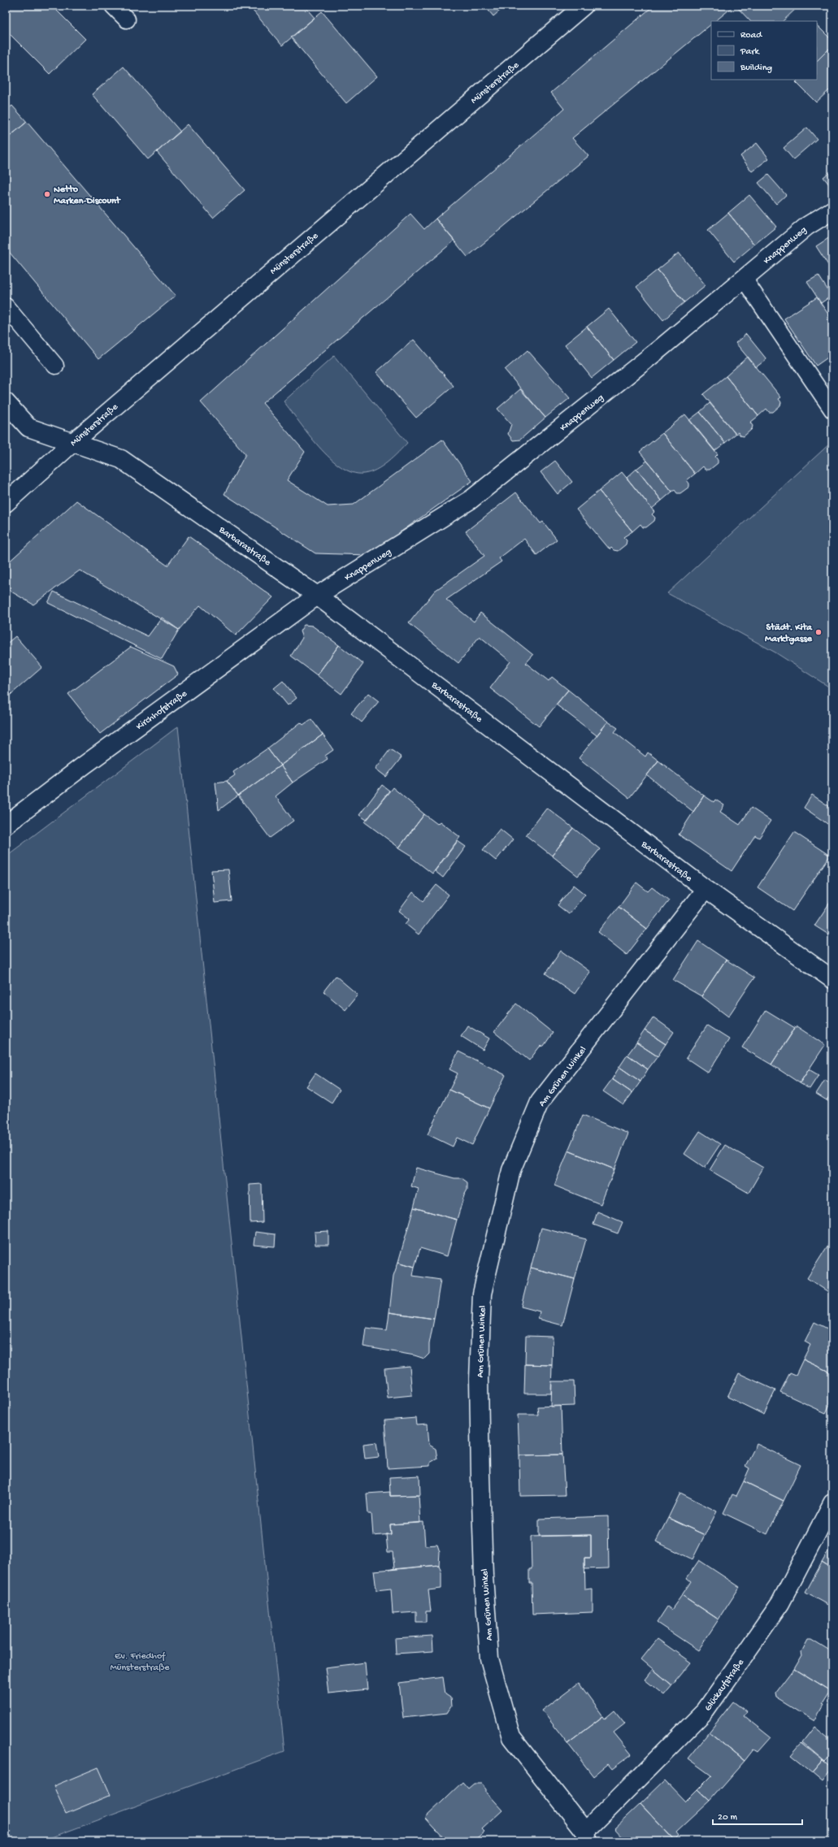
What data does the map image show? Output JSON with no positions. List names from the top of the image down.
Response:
{
  "streets": {
    "street": [
      "Münsterstraße",
      "Knappenweg",
      "Barbarastraße",
      "Kirchhofstraße",
      "Am Grünen Winkel",
      "Glückaufstraße"
    ]
  },
  "crossings": [
    ["Münsterstraße", "Barbarastraße"],
    ["Knappenweg", "Barbarastraße"],
    ["Knappenweg", "Kirchhofstraße"],
    ["Barbarastraße", "Kirchhofstraße"],
    ["Barbarastraße", "Am Grünen Winkel"],
    ["Am Grünen Winkel", "Glückaufstraße"]
  ],
  "parks": ["Ev. Friedhof Münsterstraße"],
  "places": ["Netto Marken-Discount", "Städt. Kita Marktgasse"],
  "legend": ["Road", "Park", "Building"],
  "scale_bar": "20 m"
}
